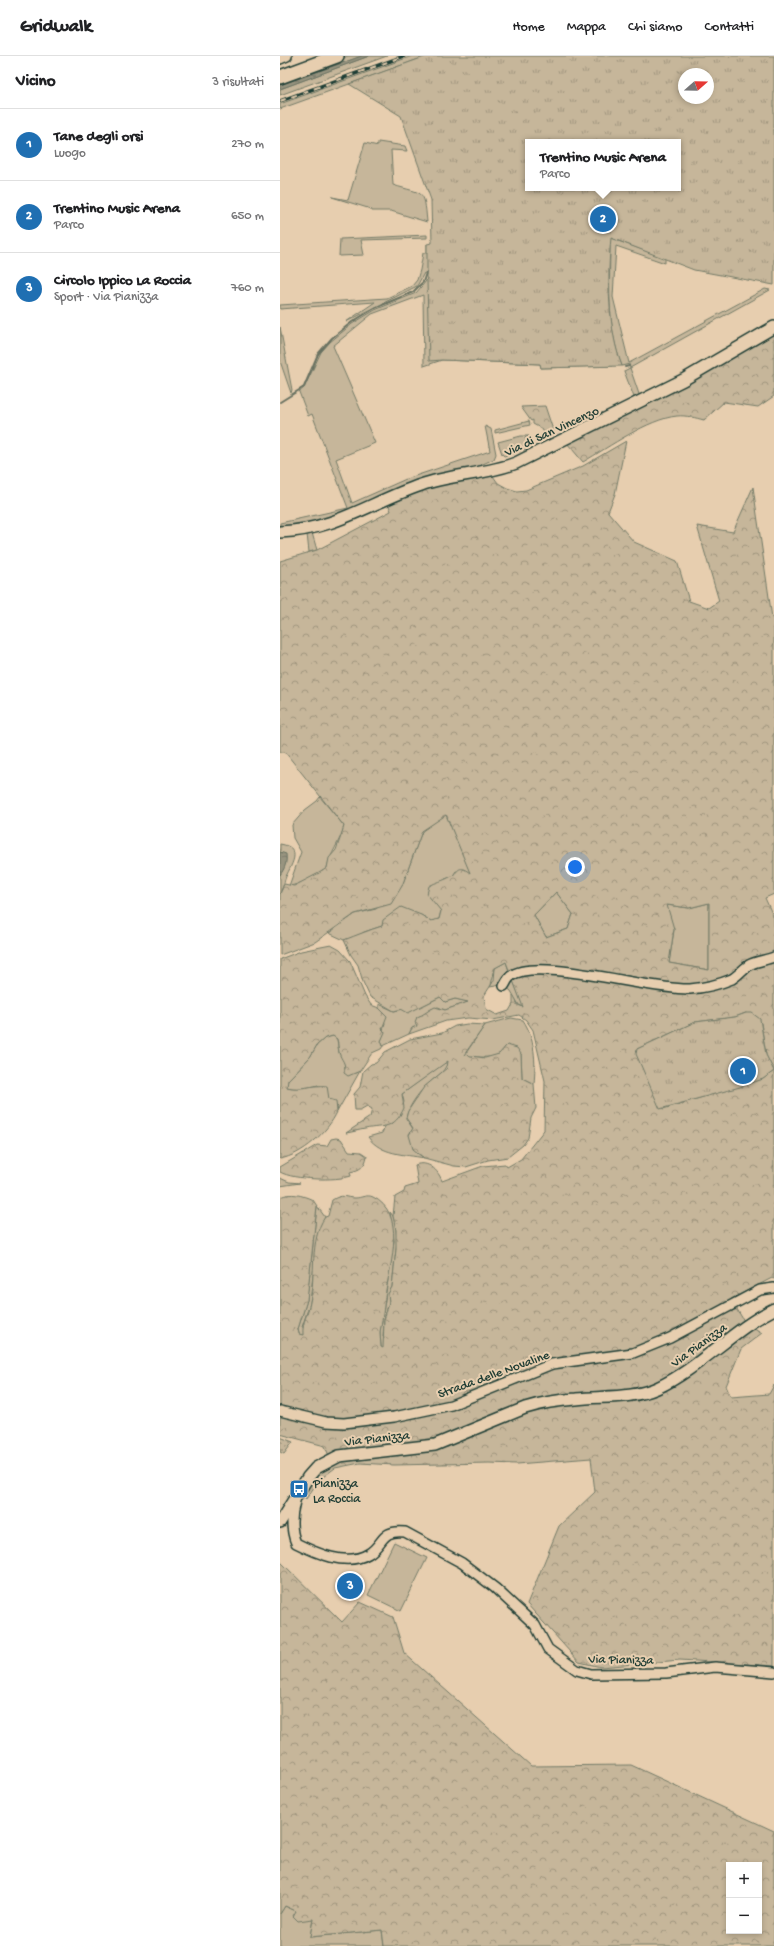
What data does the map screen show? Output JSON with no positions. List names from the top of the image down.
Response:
{
  "streets": {
    "main road": ["Via di San Vincenzo", "Via Pianizza"],
    "street": ["Strada delle Novaline"]
  },
  "places": {
    "bus stop": ["Pianizza La Roccia"]
  },
  "north": "right",
  "page": {
    "header": "Gridwalk",
    "nav": [
      "Home",
      "Mappa",
      "Chi siamo",
      "Contatti"
    ],
    "heading": ["Vicino", "3 risultati"],
    "list": [
      {
        "mark": "1",
        "name": "Tane degli orsi",
        "note": "Luogo",
        "value": "270 m"
      },
      {
        "mark": "2",
        "name": "Trentino Music Arena",
        "note": "Parco",
        "value": "650 m"
      },
      {
        "mark": "3",
        "name": "Circolo Ippico La Roccia",
        "note": "Sport · Via Pianizza",
        "value": "760 m"
      }
    ],
    "popup": ["Trentino Music Arena", "Parco"],
    "pins": ["2", "1", "3"],
    "map_buttons": ["+", "−"]
  }
}
